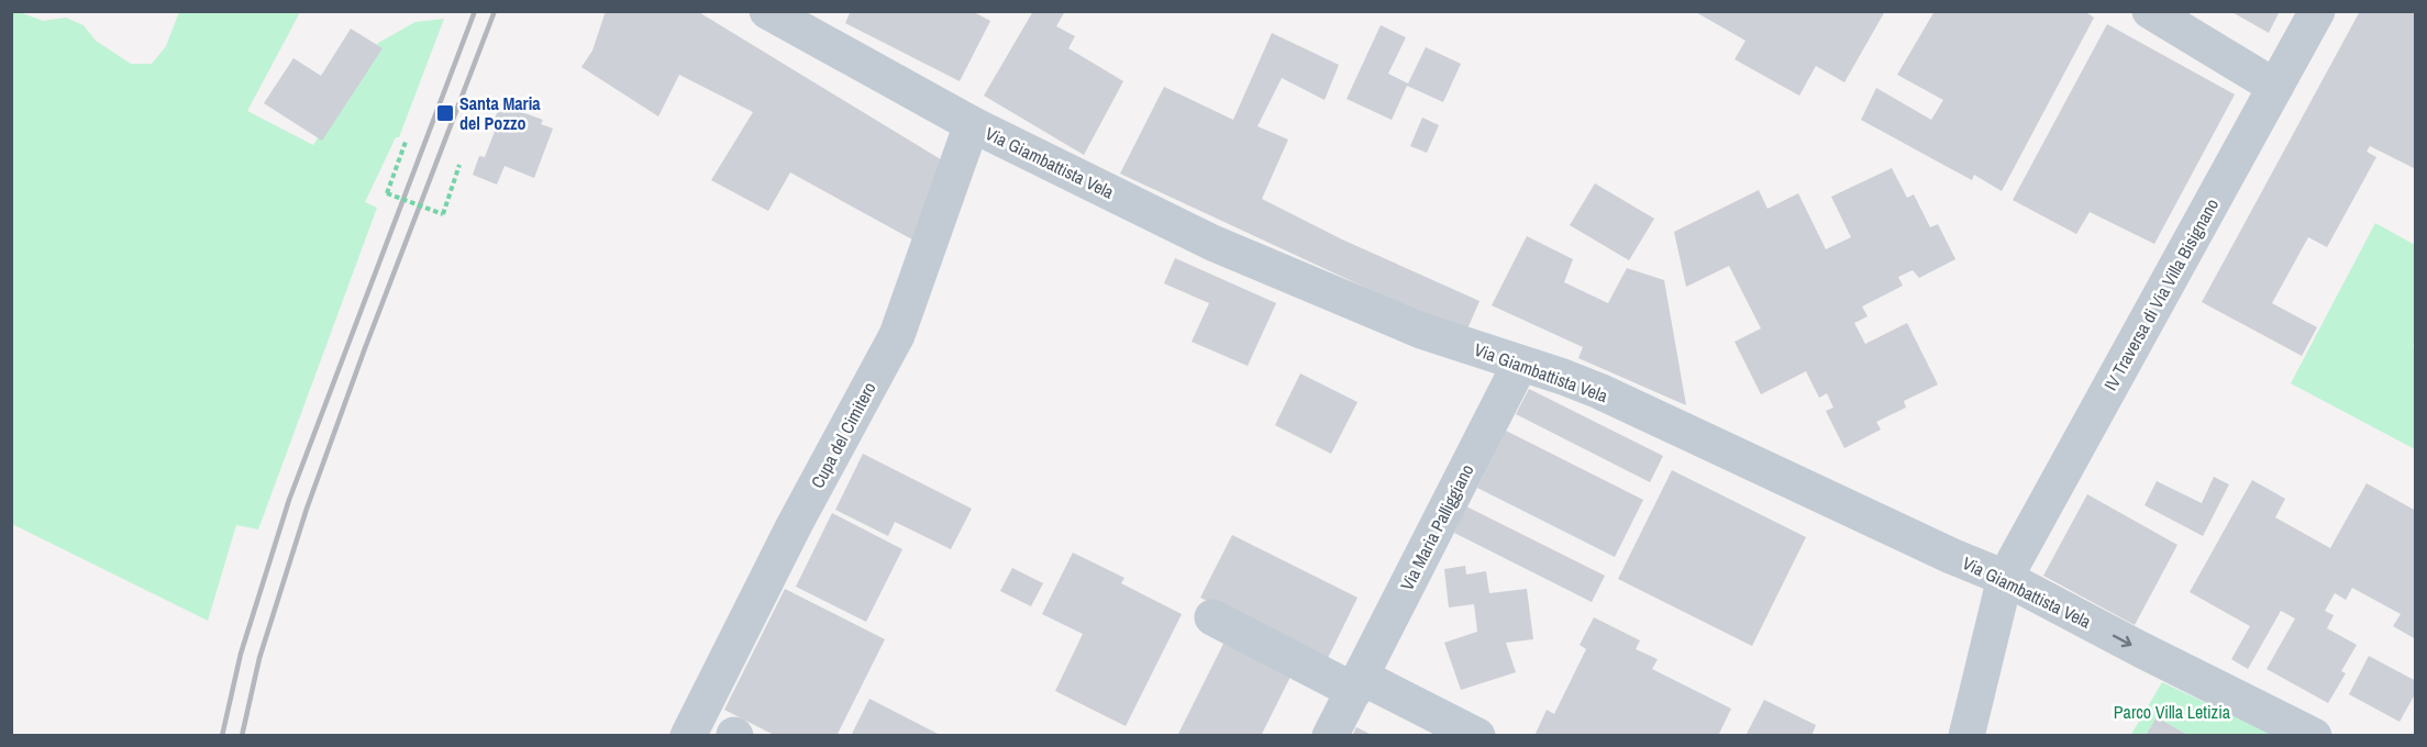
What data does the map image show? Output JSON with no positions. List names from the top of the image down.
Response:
{
  "streets": {
    "street": [
      "Via Giambattista Vela",
      "IV Traversa di Via Villa Bisignano",
      "Cupa del Cimitero",
      "Via Maria Palliggiano"
    ]
  },
  "crossings": [
    ["Via Giambattista Vela", "IV Traversa di Via Villa Bisignano"],
    ["Via Giambattista Vela", "Cupa del Cimitero"],
    ["Via Giambattista Vela", "Via Maria Palliggiano"]
  ],
  "parks": ["Parco Villa Letizia"],
  "places": {
    "transit": ["Santa Maria del Pozzo"]
  }
}
